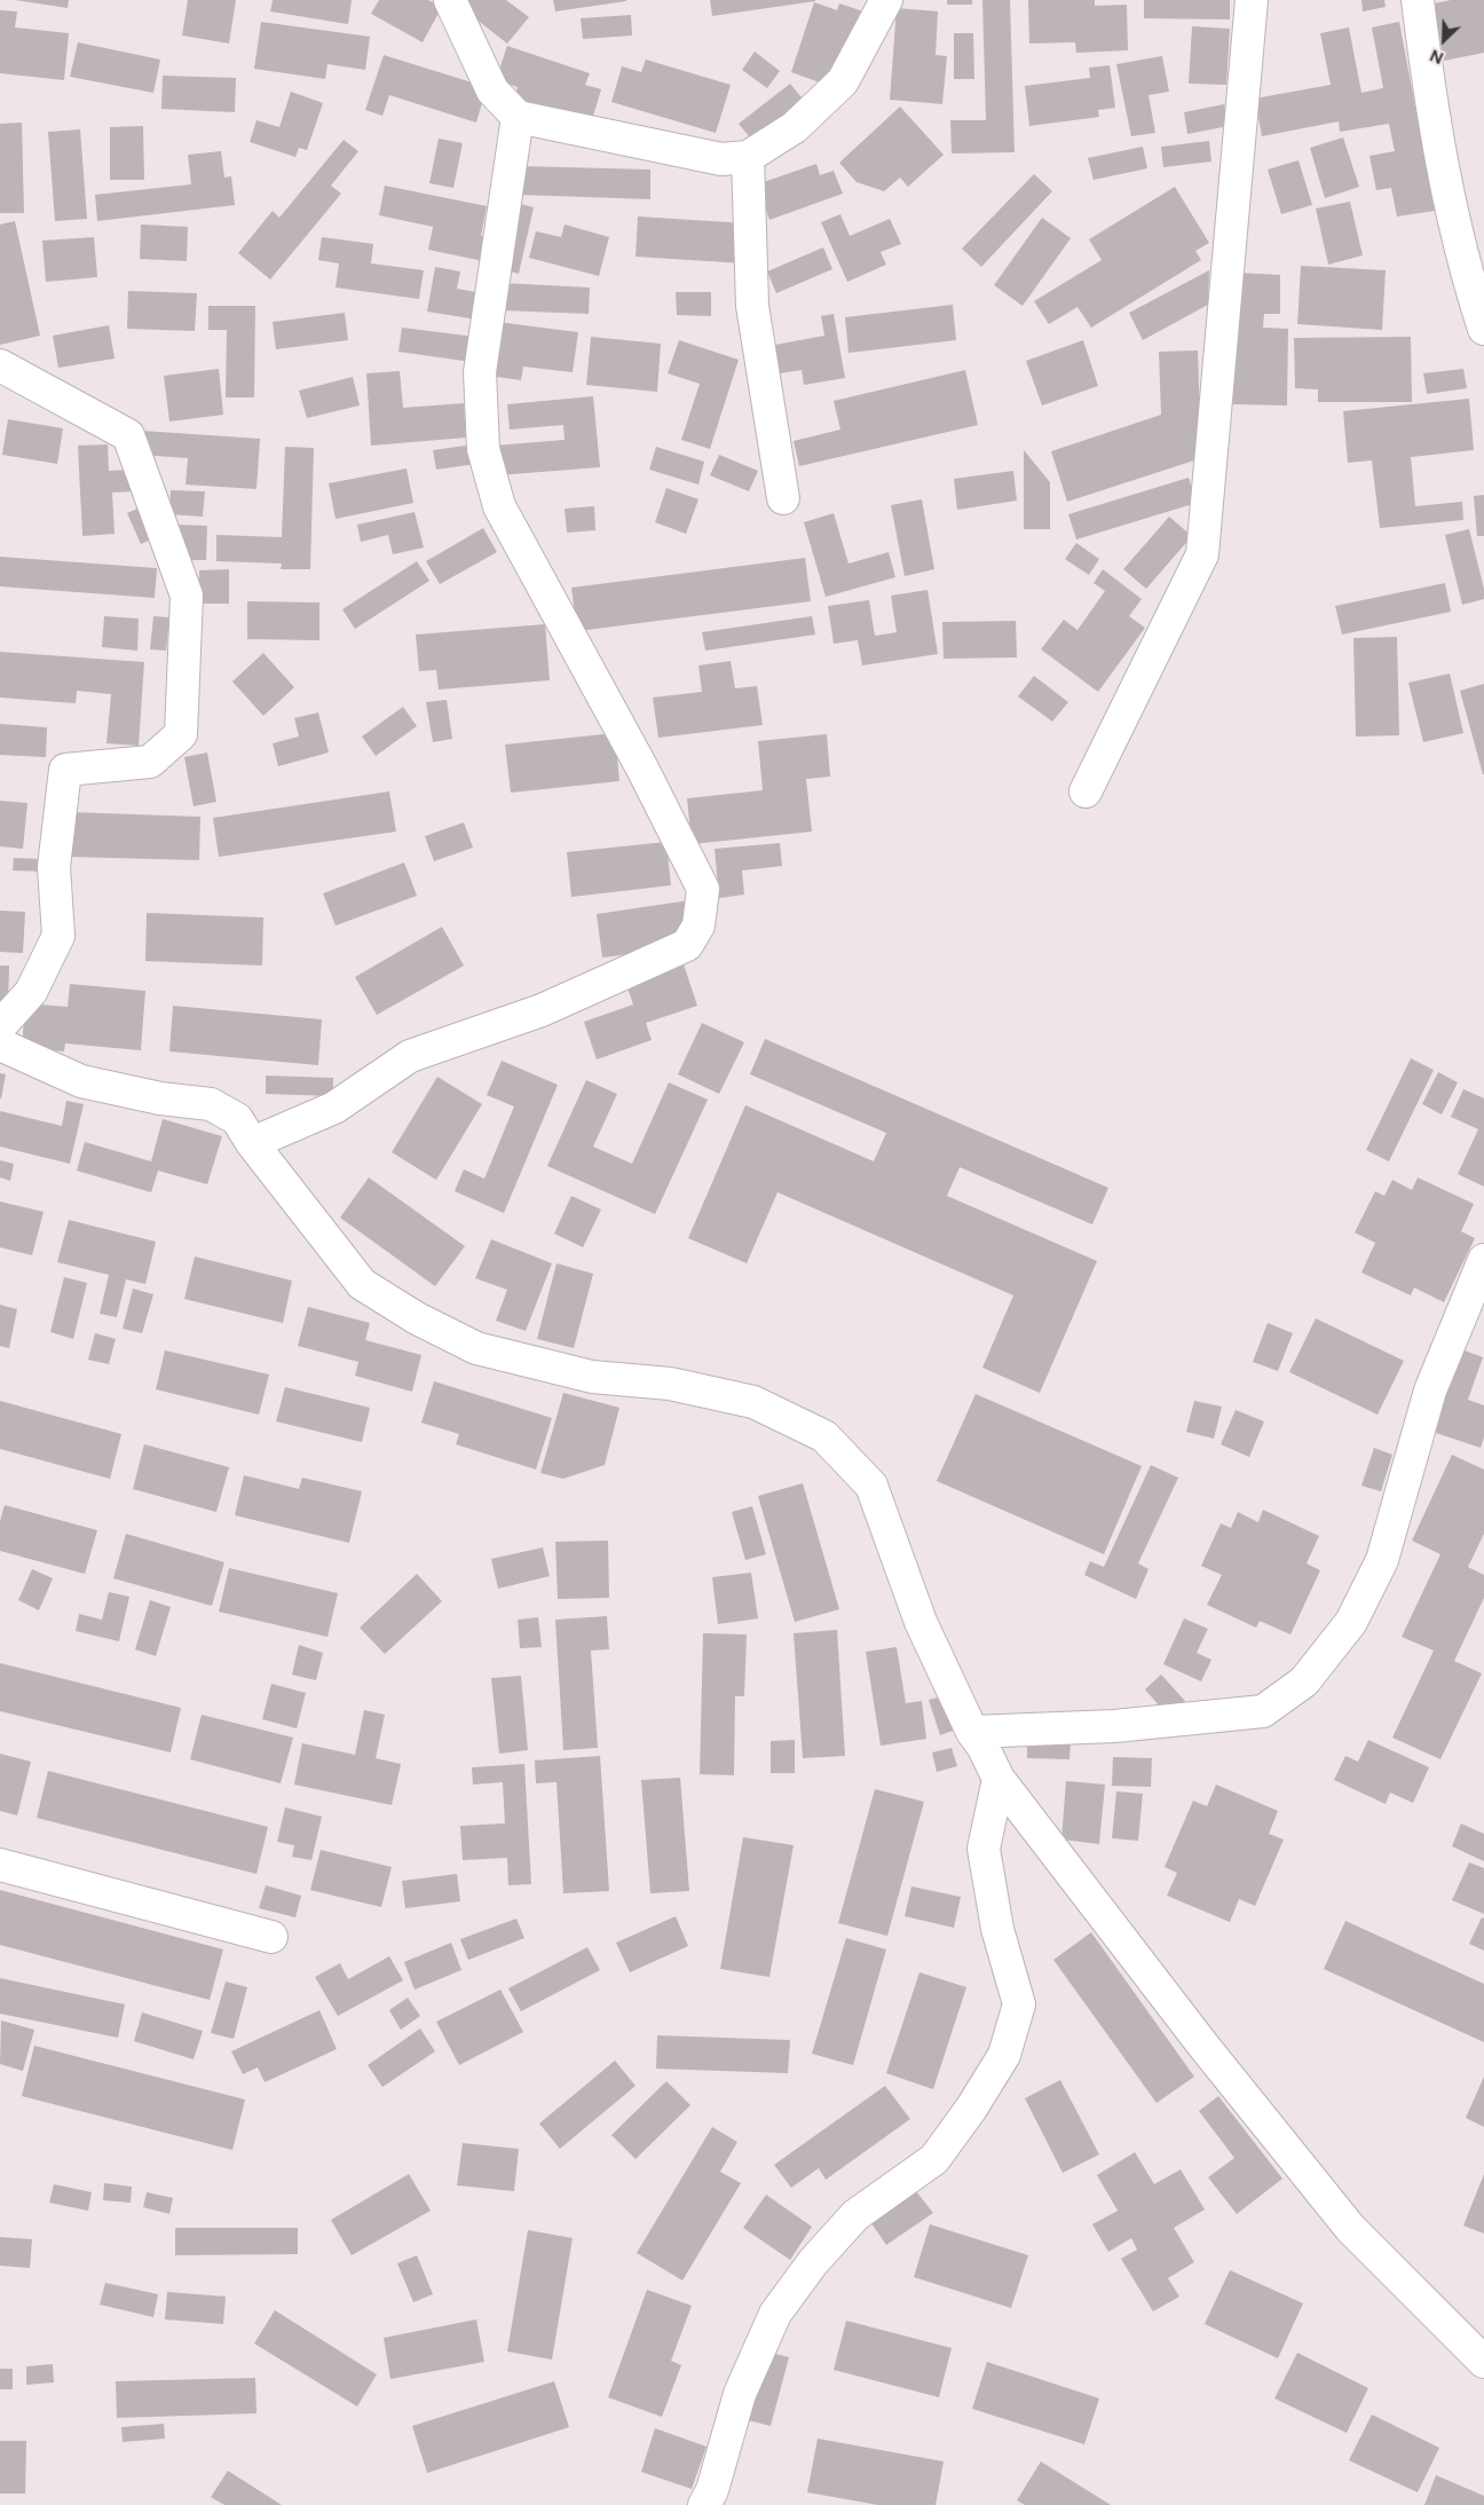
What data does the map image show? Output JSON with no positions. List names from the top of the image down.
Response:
{
  "north": "bottom left"
}
